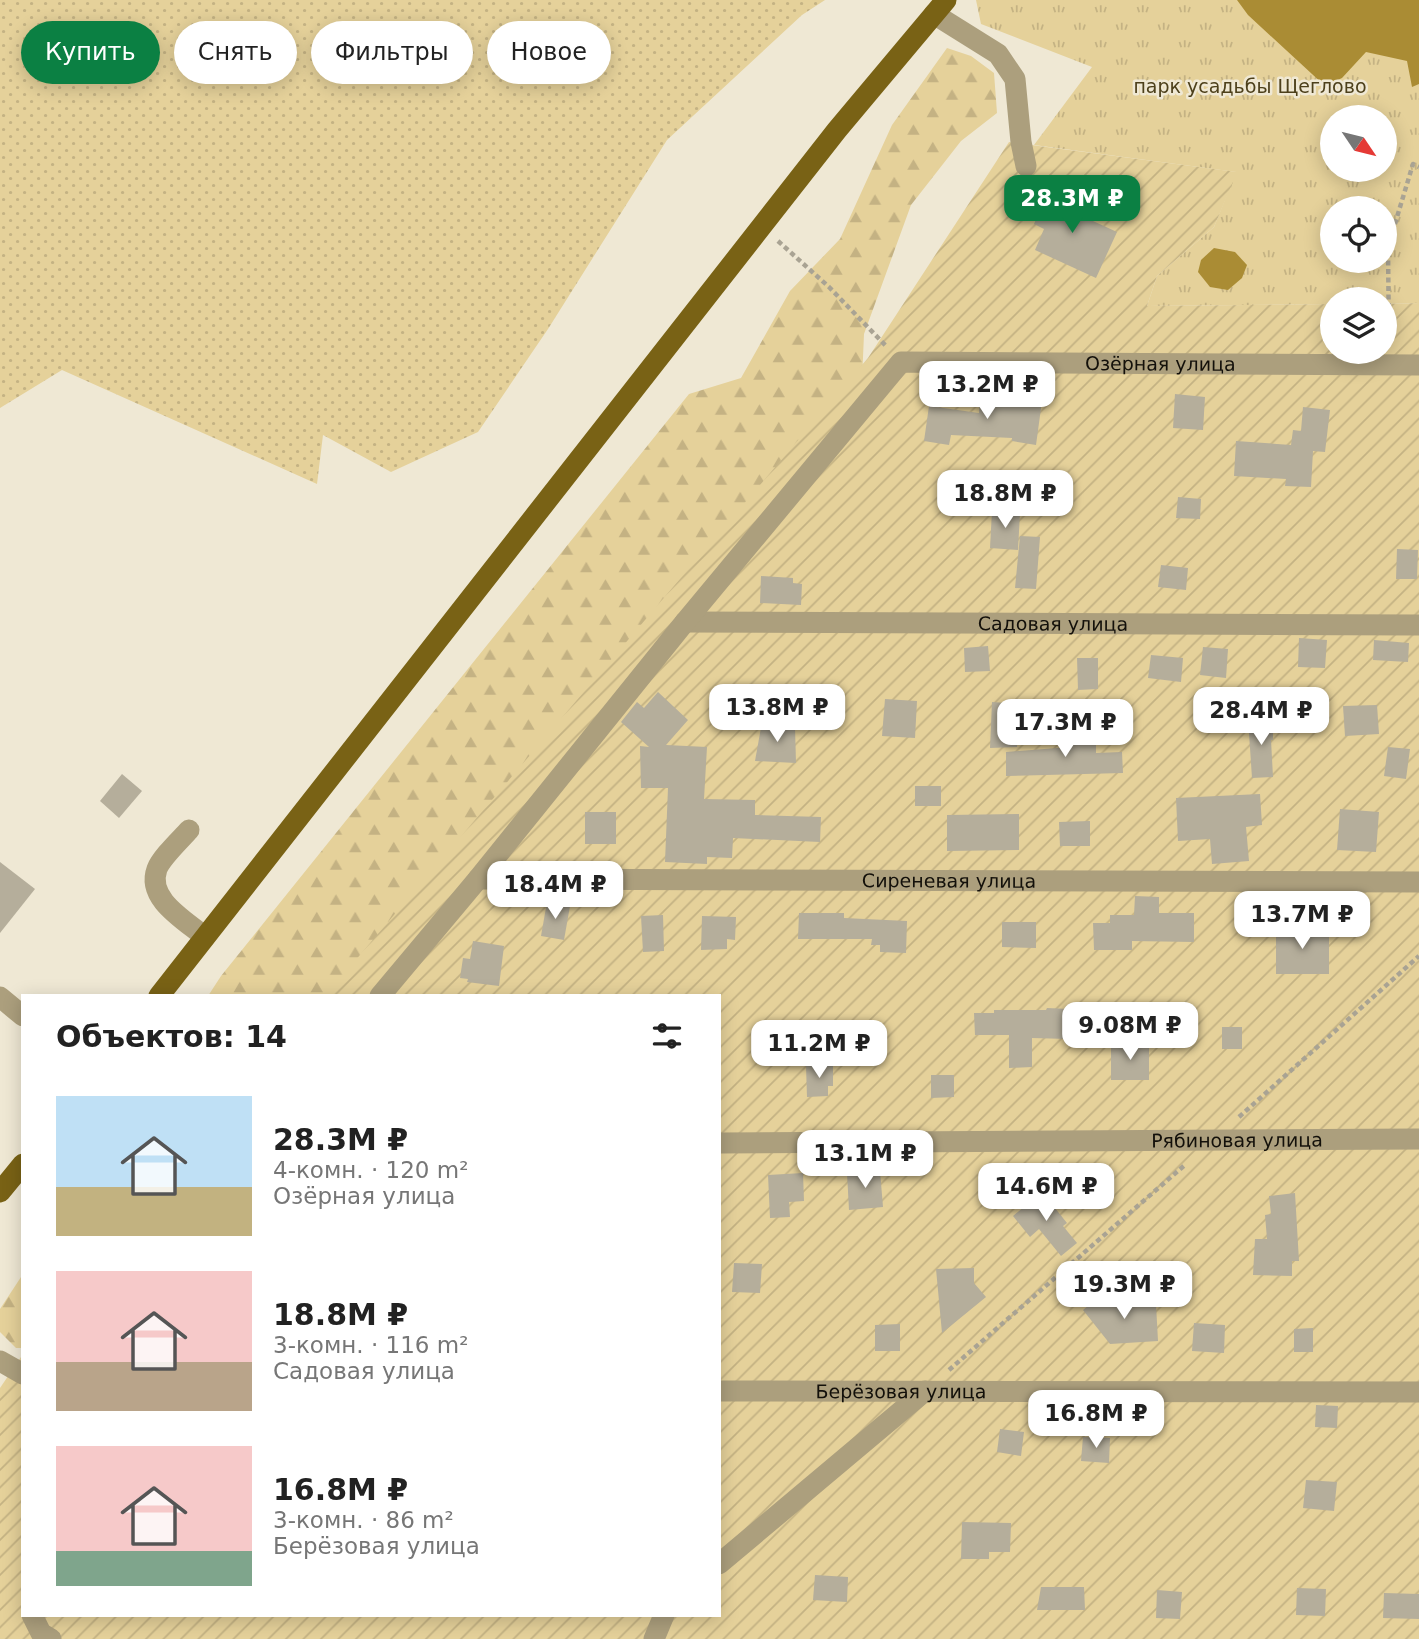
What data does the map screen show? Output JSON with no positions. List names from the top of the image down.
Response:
{
  "streets": {
    "street": [
      "Озёрная улица",
      "Садовая улица",
      "Сиреневая улица",
      "Рябиновая улица",
      "Берёзовая улица"
    ]
  },
  "parks": ["парк усадьбы Щеглово"],
  "north": "bottom right",
  "page": {
    "chip": [
      "Купить",
      "Снять",
      "Фильтры",
      "Новое"
    ],
    "price": [
      "28.3M ₽",
      "13.2M ₽",
      "18.8M ₽",
      "13.8M ₽",
      "28.4M ₽",
      "17.3M ₽",
      "18.4M ₽",
      "13.7M ₽",
      "9.08M ₽",
      "11.2M ₽",
      "13.1M ₽",
      "14.6M ₽",
      "19.3M ₽",
      "16.8M ₽"
    ],
    "heading": "Объектов: 14",
    "list": [
      {
        "name": "28.3M ₽",
        "note": "4-комн. · 120 m² · Озёрная улица"
      },
      {
        "name": "18.8M ₽",
        "note": "3-комн. · 116 m² · Садовая улица"
      },
      {
        "name": "16.8M ₽",
        "note": "3-комн. · 86 m² · Берёзовая улица"
      }
    ]
  }
}
